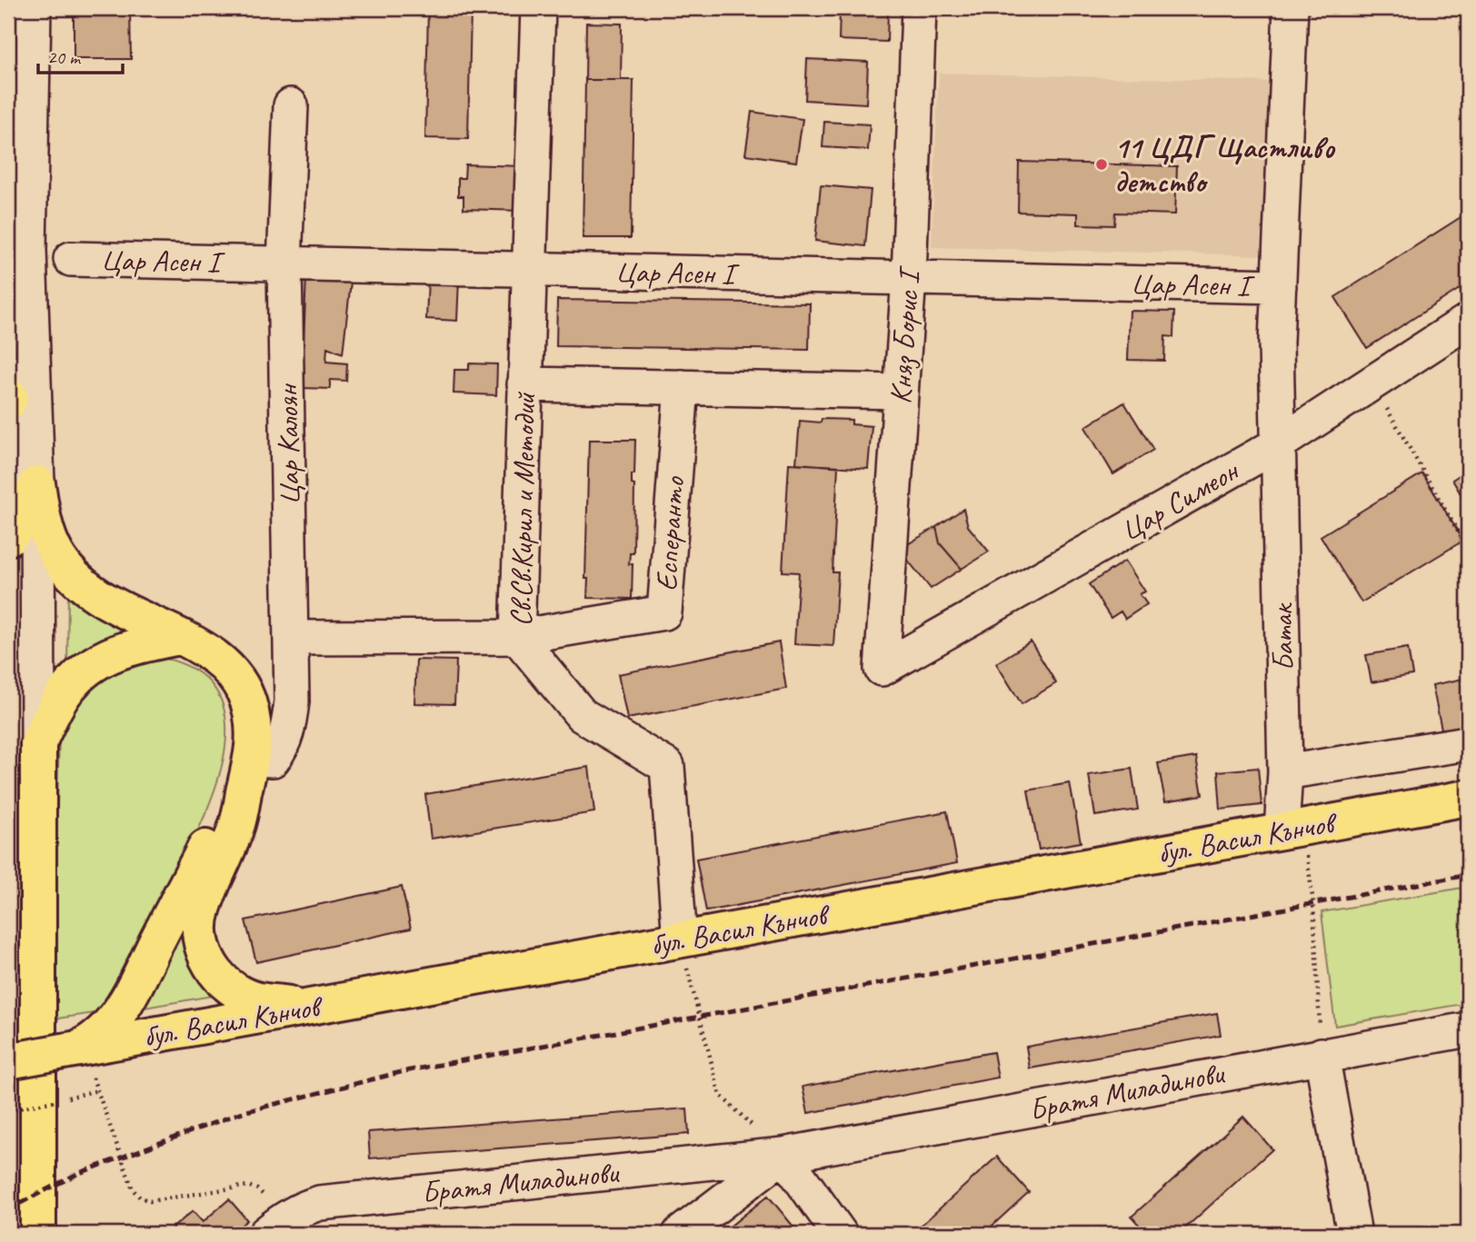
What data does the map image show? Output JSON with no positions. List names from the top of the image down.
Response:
{
  "streets": {
    "main road": ["бул. Васил Кънчов"],
    "street": [
      "Цар Асен I",
      "Княз Борис I",
      "Цар Калоян",
      "Цар Симеон",
      "Св.Св.Кирил и Методий",
      "Есперанто",
      "Батак",
      "Братя Миладинови"
    ]
  },
  "crossings": [
    ["Цар Асен I", "Княз Борис I"],
    ["Цар Асен I", "Цар Калоян"],
    ["Цар Асен I", "Св.Св.Кирил и Методий"],
    ["Цар Асен I", "Батак"],
    ["Княз Борис I", "Цар Симеон"],
    ["Цар Калоян", "Есперанто"],
    ["Цар Симеон", "Батак"],
    ["Св.Св.Кирил и Методий", "Есперанто"],
    ["Св.Св.Кирил и Методий", "бул. Васил Кънчов"],
    ["Батак", "бул. Васил Кънчов"]
  ],
  "places": ["11 ЦДГ Щастливо детство"],
  "scale_bar": "20 m"
}
